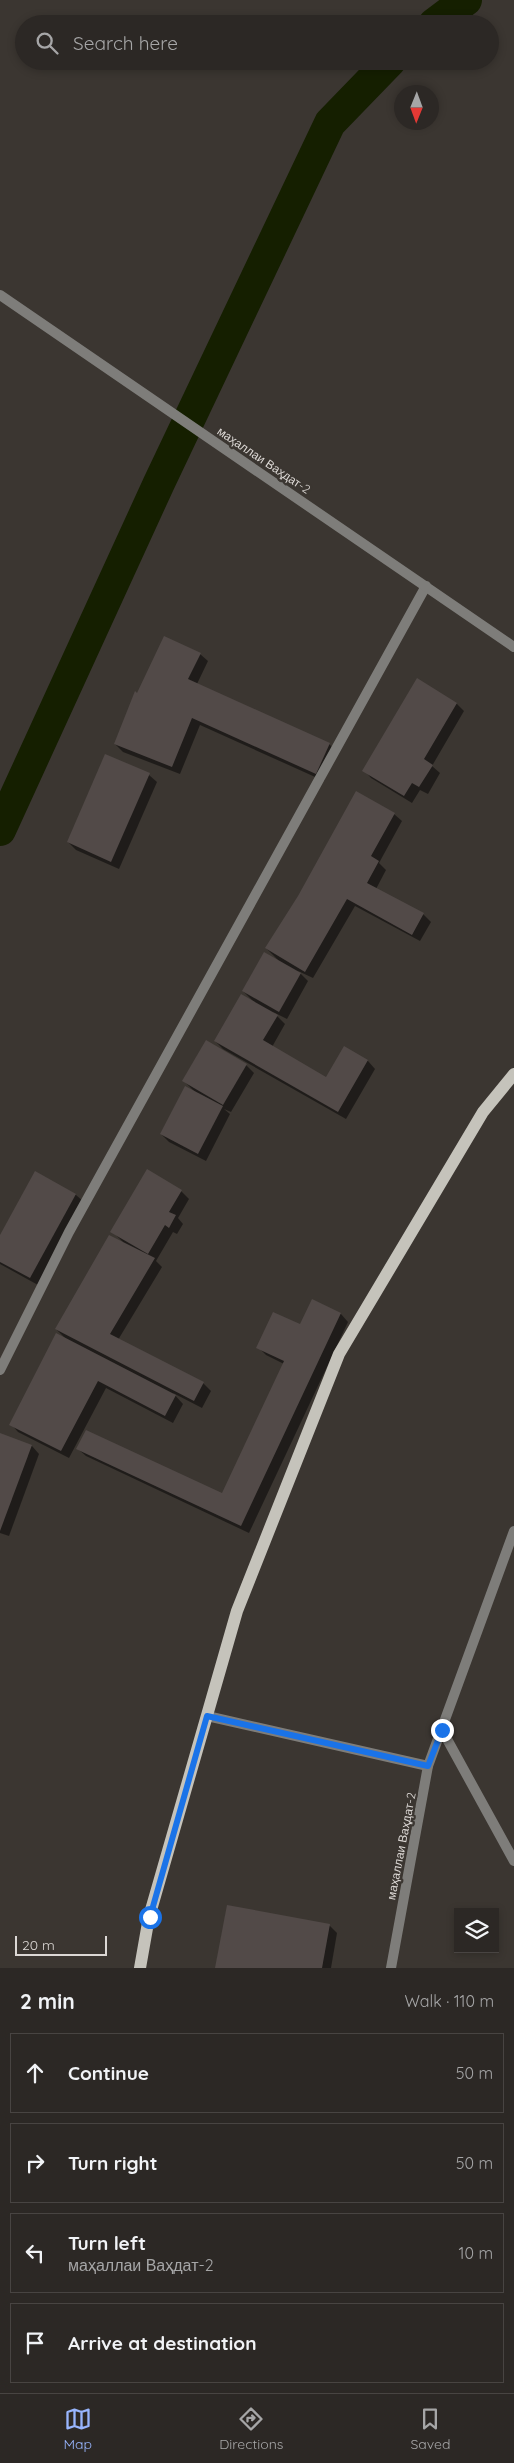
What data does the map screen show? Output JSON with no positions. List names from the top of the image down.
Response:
{
  "streets": {
    "street": ["маҳаллаи Ваҳдат-2"]
  },
  "scale_bar": "20 m",
  "north": "bottom",
  "page": {
    "search": "Search here",
    "scale": "20 m",
    "heading": ["2 min", "Walk · 110 m"],
    "list": [
      ["Continue", "50 m"],
      ["Turn right", "50 m"],
      ["Turn left", "маҳаллаи Ваҳдат-2", "10 m"],
      "Arrive at destination"
    ],
    "nav": ["Map", "Directions", "Saved"]
  }
}
